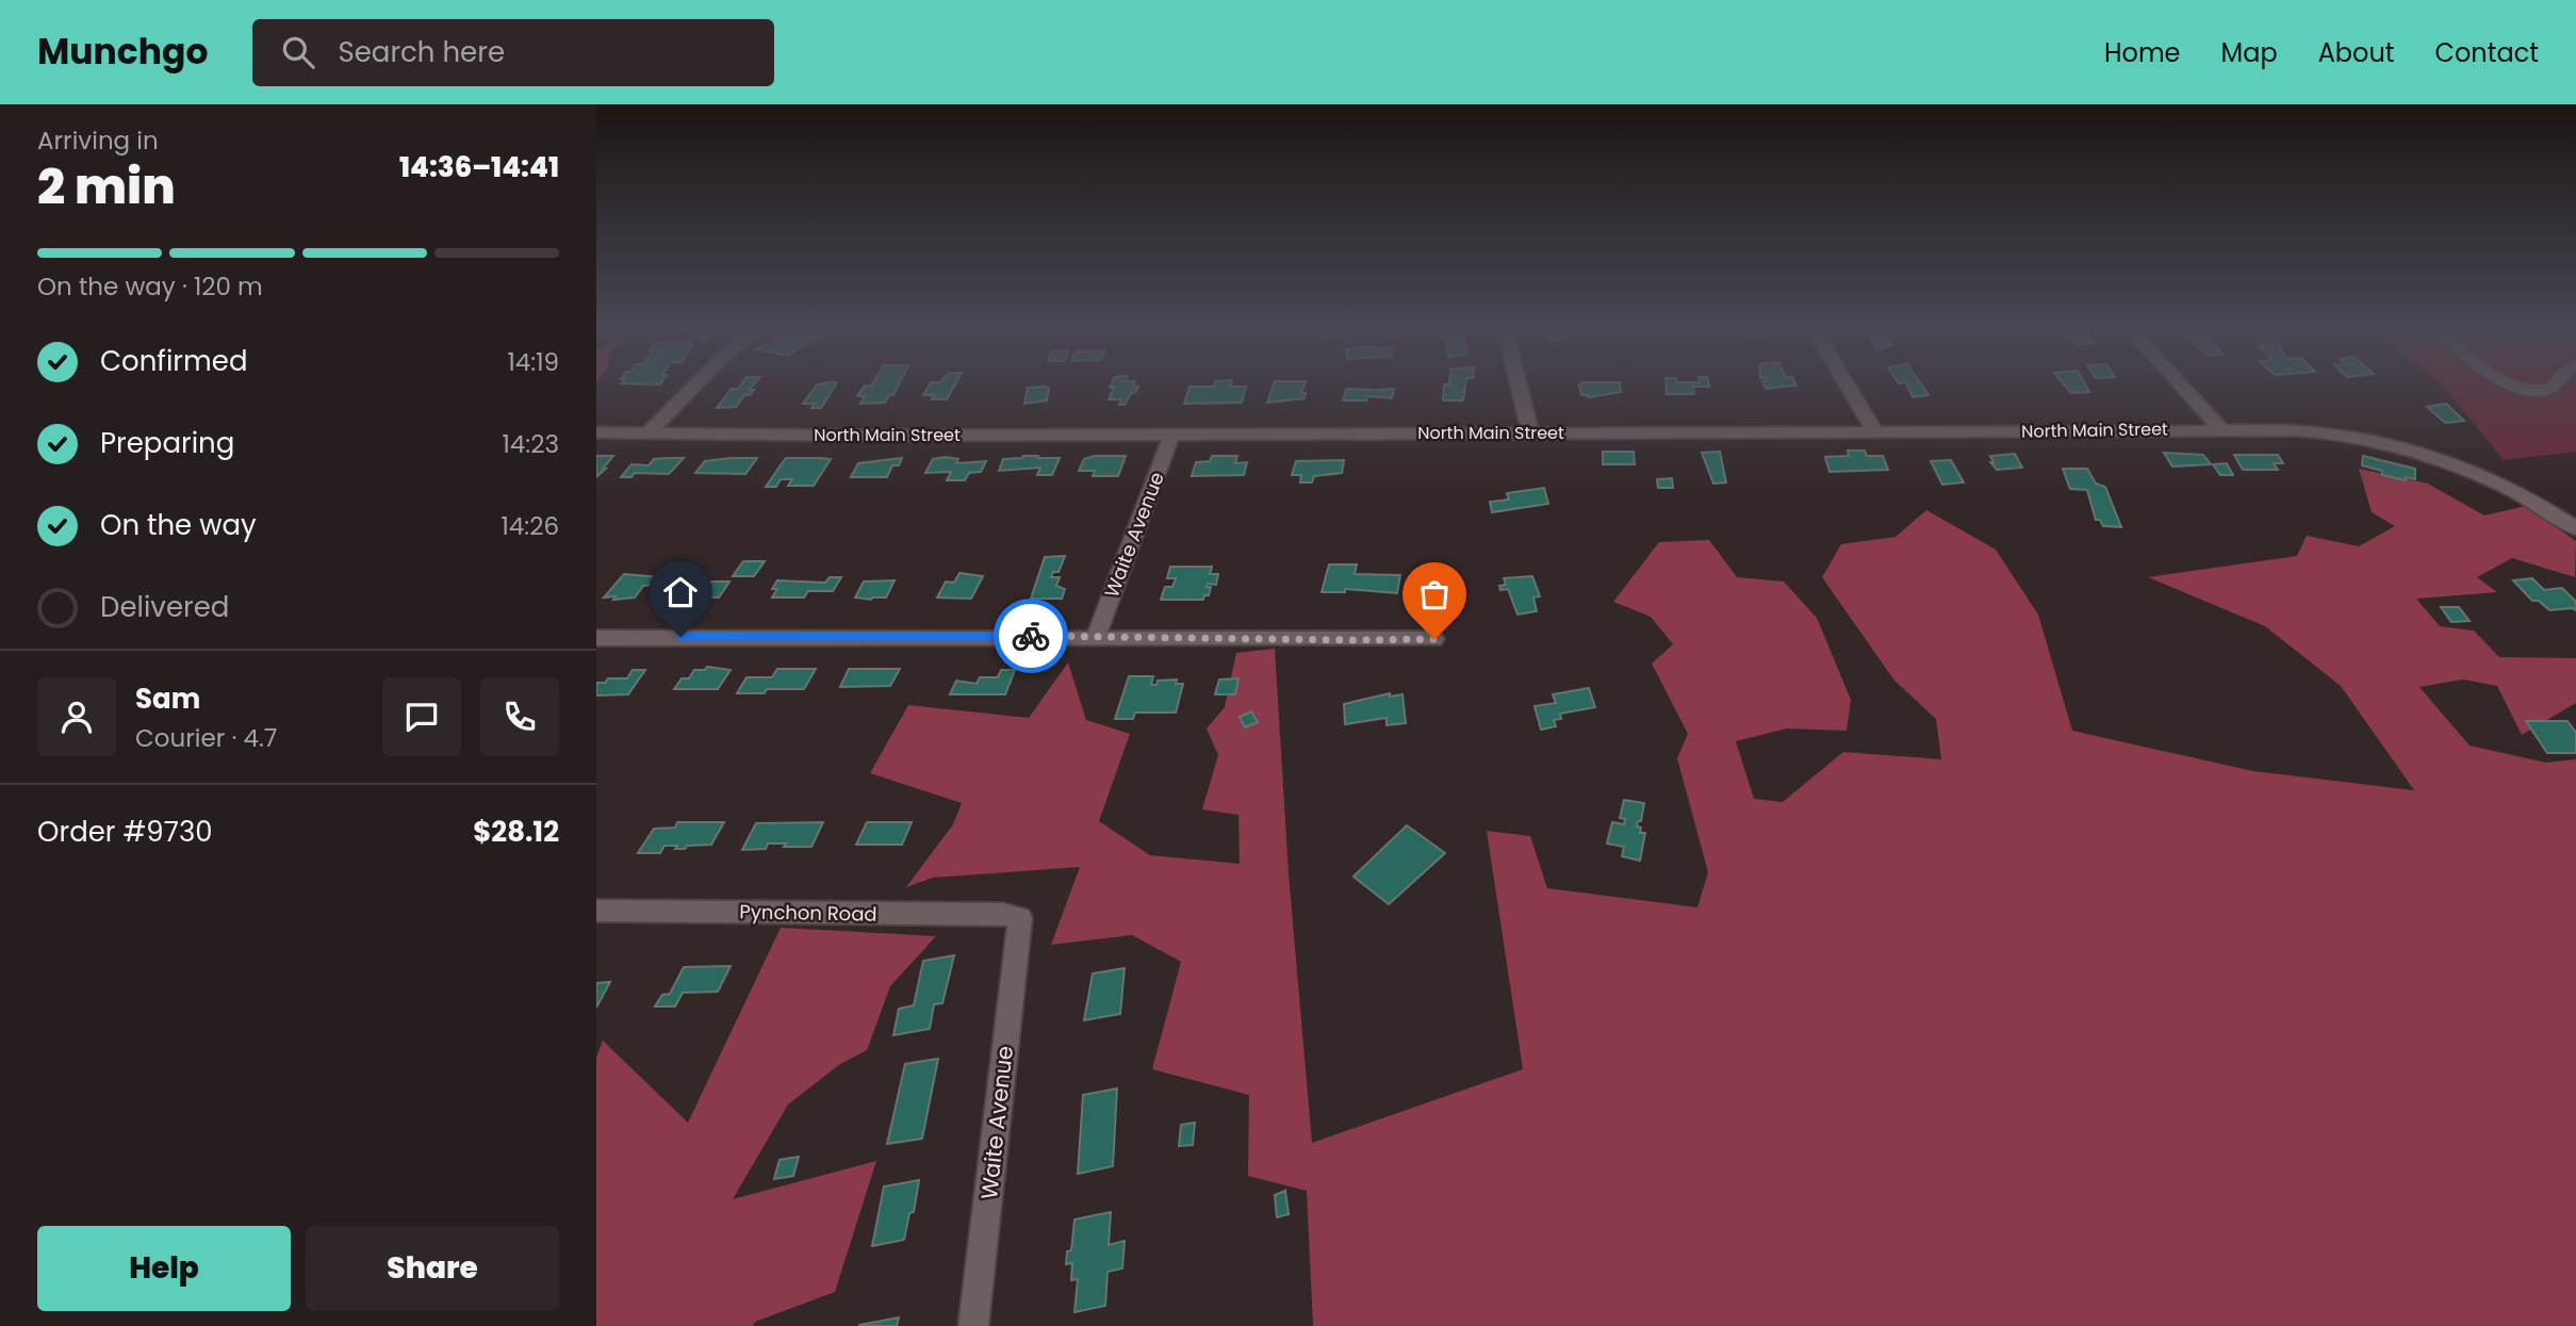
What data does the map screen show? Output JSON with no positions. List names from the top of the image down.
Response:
{
  "streets": {
    "street": ["North Main Street", "Waite Avenue", "Pynchon Road"]
  },
  "crossings": [
    ["North Main Street", "Waite Avenue"],
    ["Waite Avenue", "Pynchon Road"]
  ],
  "page": {
    "header": "Munchgo",
    "search": "Search here",
    "nav": [
      "Home",
      "Map",
      "About",
      "Contact"
    ],
    "heading": ["2 min", "Arriving in", "14:36–14:41"],
    "panel": [
      "Sam",
      "Courier · 4.7",
      "Order #9730",
      "$28.12"
    ],
    "bar": "On the way · 120 m",
    "list": [
      ["Confirmed", "14:19"],
      ["Preparing", "14:23"],
      ["On the way", "14:26"],
      "Delivered"
    ],
    "buttons": ["Help", "Share"]
  }
}
